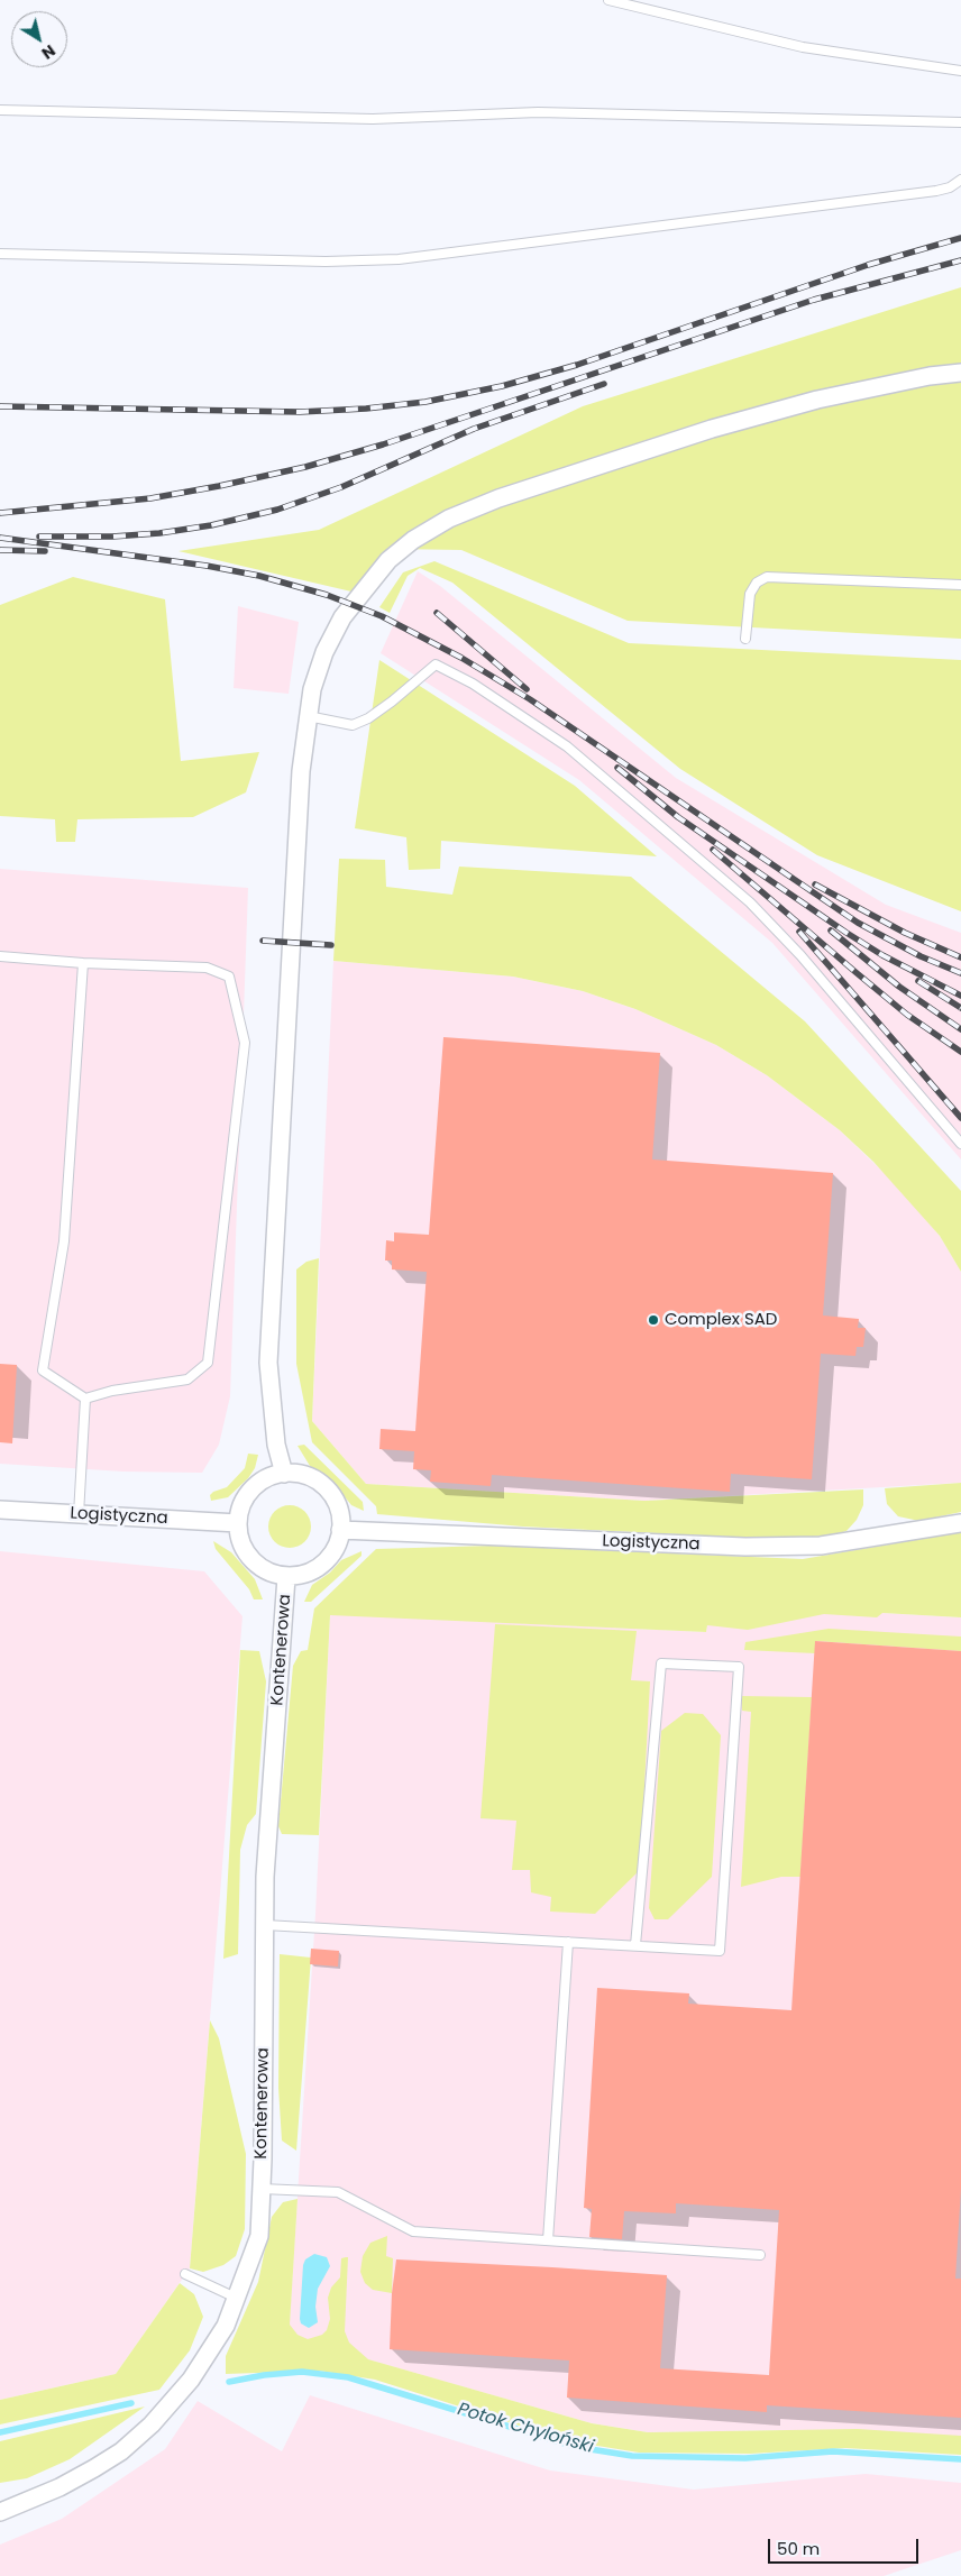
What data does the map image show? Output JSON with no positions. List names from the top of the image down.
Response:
{
  "streets": {
    "street": ["Logistyczna", "Kontenerowa"]
  },
  "crossings": [
    ["Logistyczna", "Kontenerowa"]
  ],
  "water": ["Potok Chyloński"],
  "places": ["Complex SAD"],
  "scale_bar": "50 m",
  "north": "bottom right"
}
